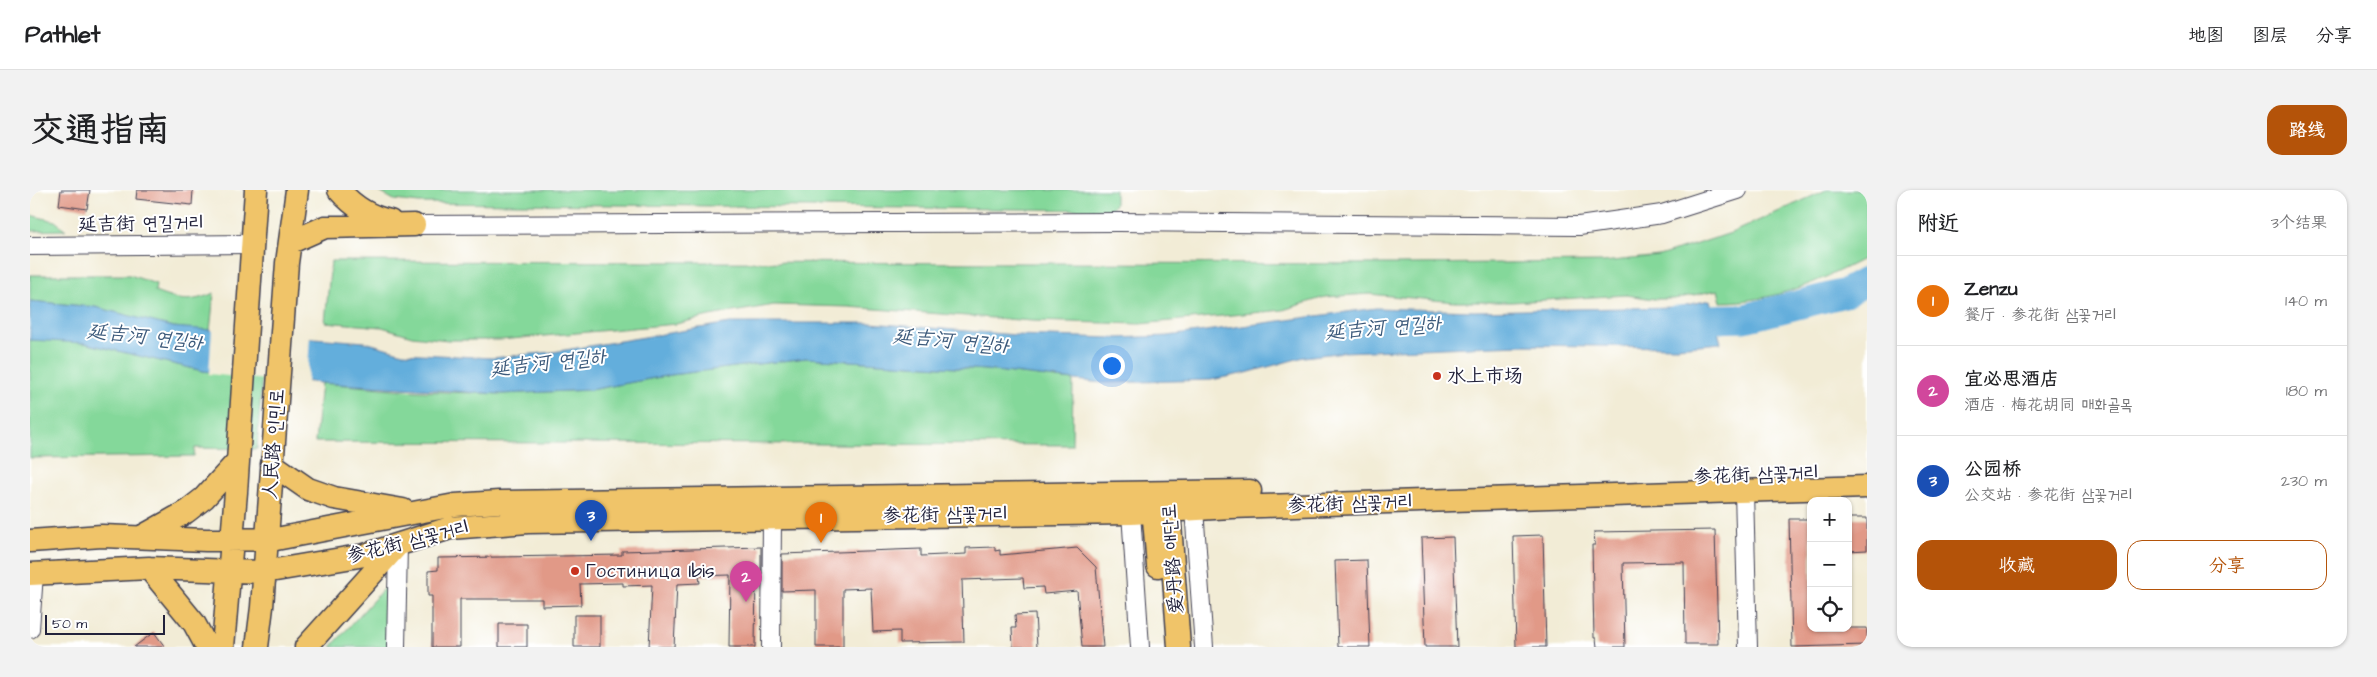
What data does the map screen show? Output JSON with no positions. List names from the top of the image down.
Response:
{
  "streets": {
    "main road": ["人民路 인민로", "参花街 삼꽃거리", "爱丹路 애단로"],
    "street": ["延吉街 연길거리"]
  },
  "crossings": [
    ["延吉街 연길거리", "人民路 인민로"],
    ["人民路 인민로", "参花街 삼꽃거리"],
    ["参花街 삼꽃거리", "爱丹路 애단로"]
  ],
  "water": ["延吉河 연길하"],
  "places": ["水上市场", "Гостиница Ibis"],
  "scale_bar": "50 m",
  "page": {
    "header": "Pathlet",
    "nav": ["地图", "图层", "分享"],
    "title": "交通指南",
    "buttons": [
      "路线",
      ["收藏", "分享"]
    ],
    "heading": ["附近", "3个结果"],
    "list": [
      {
        "mark": "1",
        "name": "Zenzu",
        "note": "餐厅 · 参花街 삼꽃거리",
        "value": "140 m"
      },
      {
        "mark": "2",
        "name": "宜必思酒店",
        "note": "酒店 · 梅花胡同 매화골목",
        "value": "180 m"
      },
      {
        "mark": "3",
        "name": "公园桥",
        "note": "公交站 · 参花街 삼꽃거리",
        "value": "230 m"
      }
    ],
    "map_buttons": ["+", "−"],
    "pins": ["3", "1", "2"],
    "scale": "50 m"
  }
}
